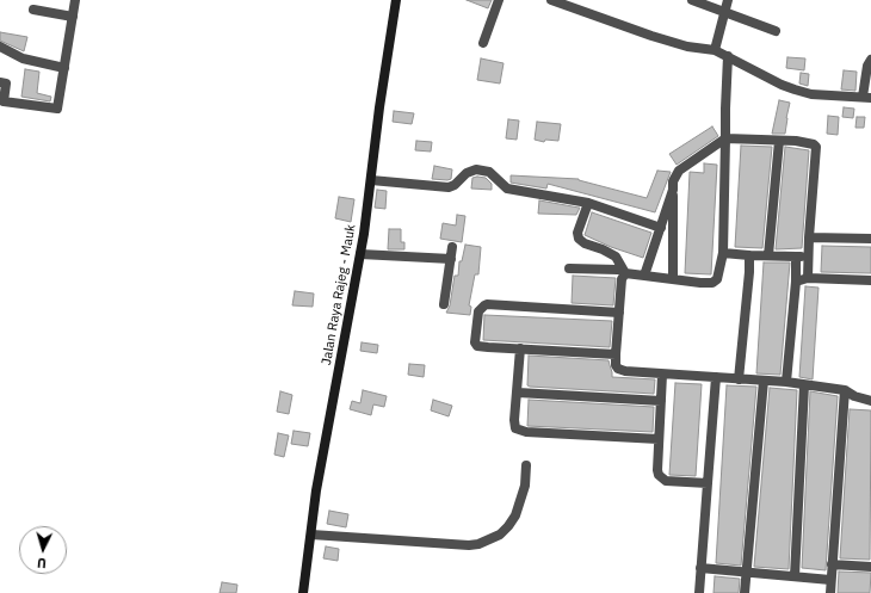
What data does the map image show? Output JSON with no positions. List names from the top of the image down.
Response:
{
  "streets": {
    "main road": ["Jalan Raya Rajeg - Mauk"]
  },
  "north": "bottom"
}
